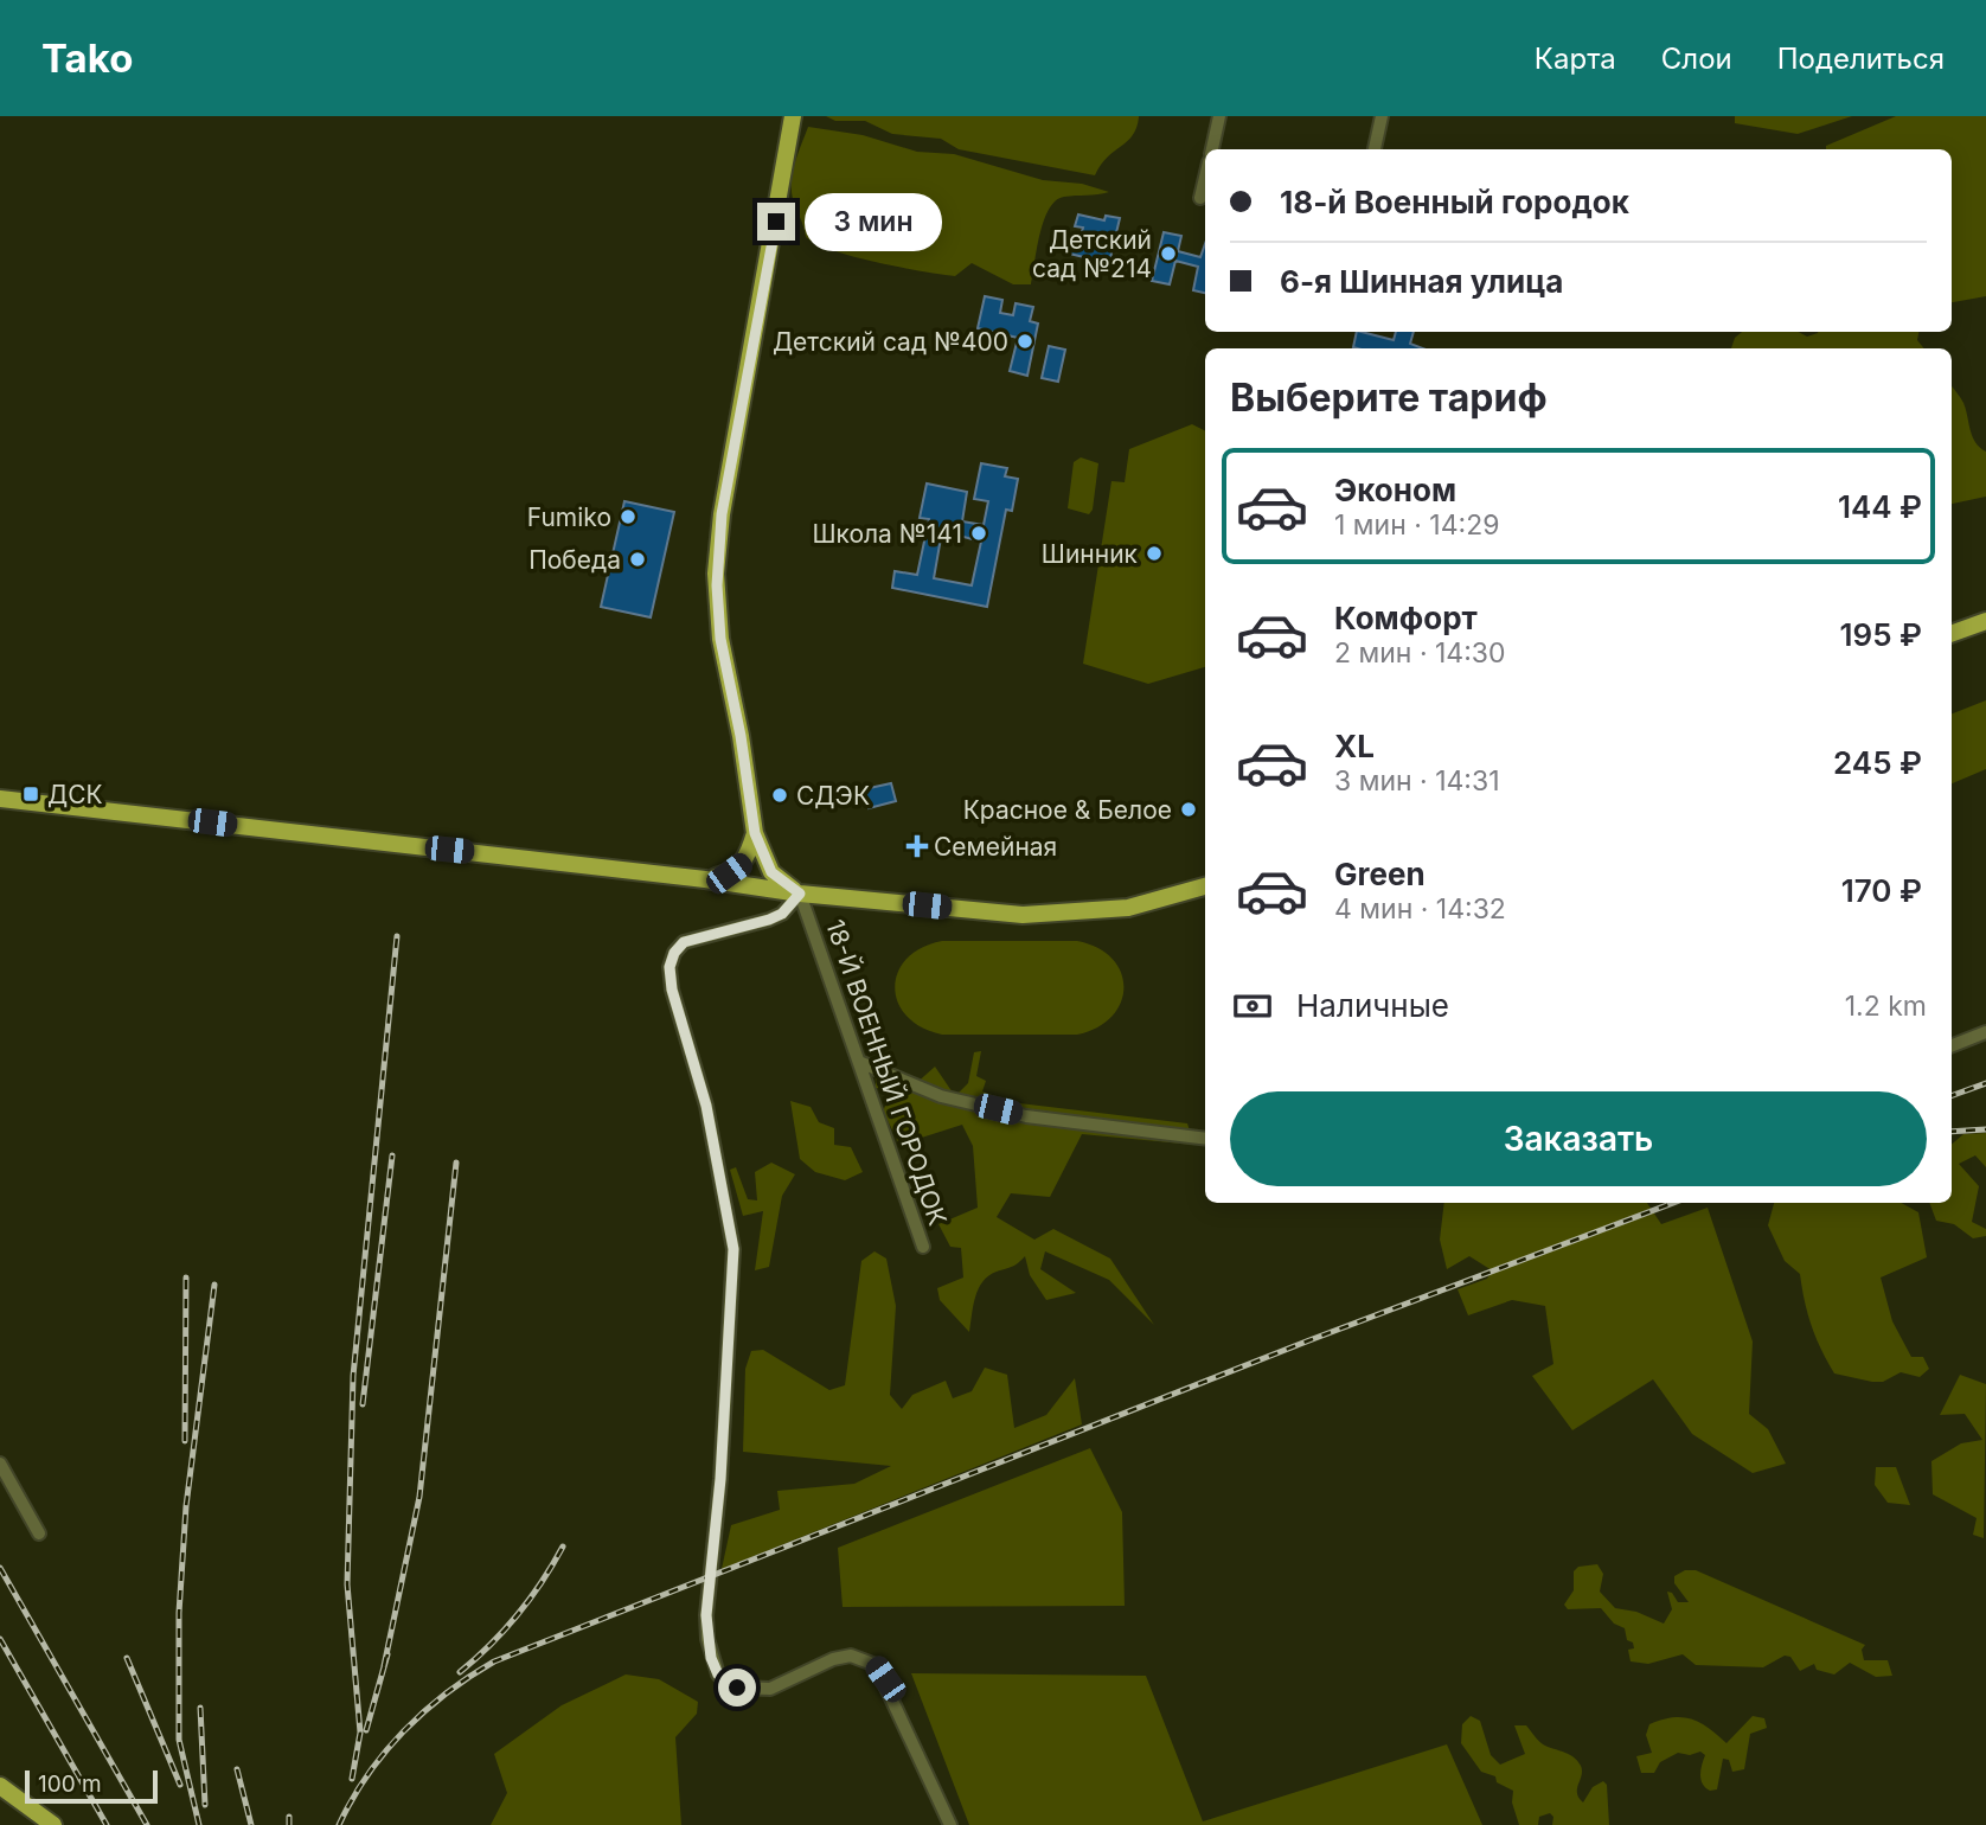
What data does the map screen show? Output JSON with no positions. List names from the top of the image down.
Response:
{
  "streets": {
    "street": ["18-Й ВОЕННЫЙ ГОРОДОК"]
  },
  "places": {
    "other": [
      "Детский сад №214",
      "Детский сад №400",
      "Fumiko",
      "Школа №141",
      "Шинник",
      "Победа",
      "СДЭК",
      "Красное & Белое"
    ],
    "transit": ["ДСК"],
    "health": ["Семейная"]
  },
  "scale_bar": "100 m",
  "page": {
    "header": "Tako",
    "nav": ["Карта", "Слои", "Поделиться"],
    "banner": ["18-й Военный городок", "6-я Шинная улица"],
    "bubble": "3 мин",
    "heading": "Выберите тариф",
    "list": [
      {
        "name": "Эконом",
        "note": "1 мин · 14:29",
        "value": "144 ₽"
      },
      {
        "name": "Комфорт",
        "note": "2 мин · 14:30",
        "value": "195 ₽"
      },
      {
        "name": "XL",
        "note": "3 мин · 14:31",
        "value": "245 ₽"
      },
      {
        "name": "Green",
        "note": "4 мин · 14:32",
        "value": "170 ₽"
      }
    ],
    "pay": ["Наличные", "1.2 km"],
    "buttons": "Заказать",
    "scale": "100 m"
  }
}
